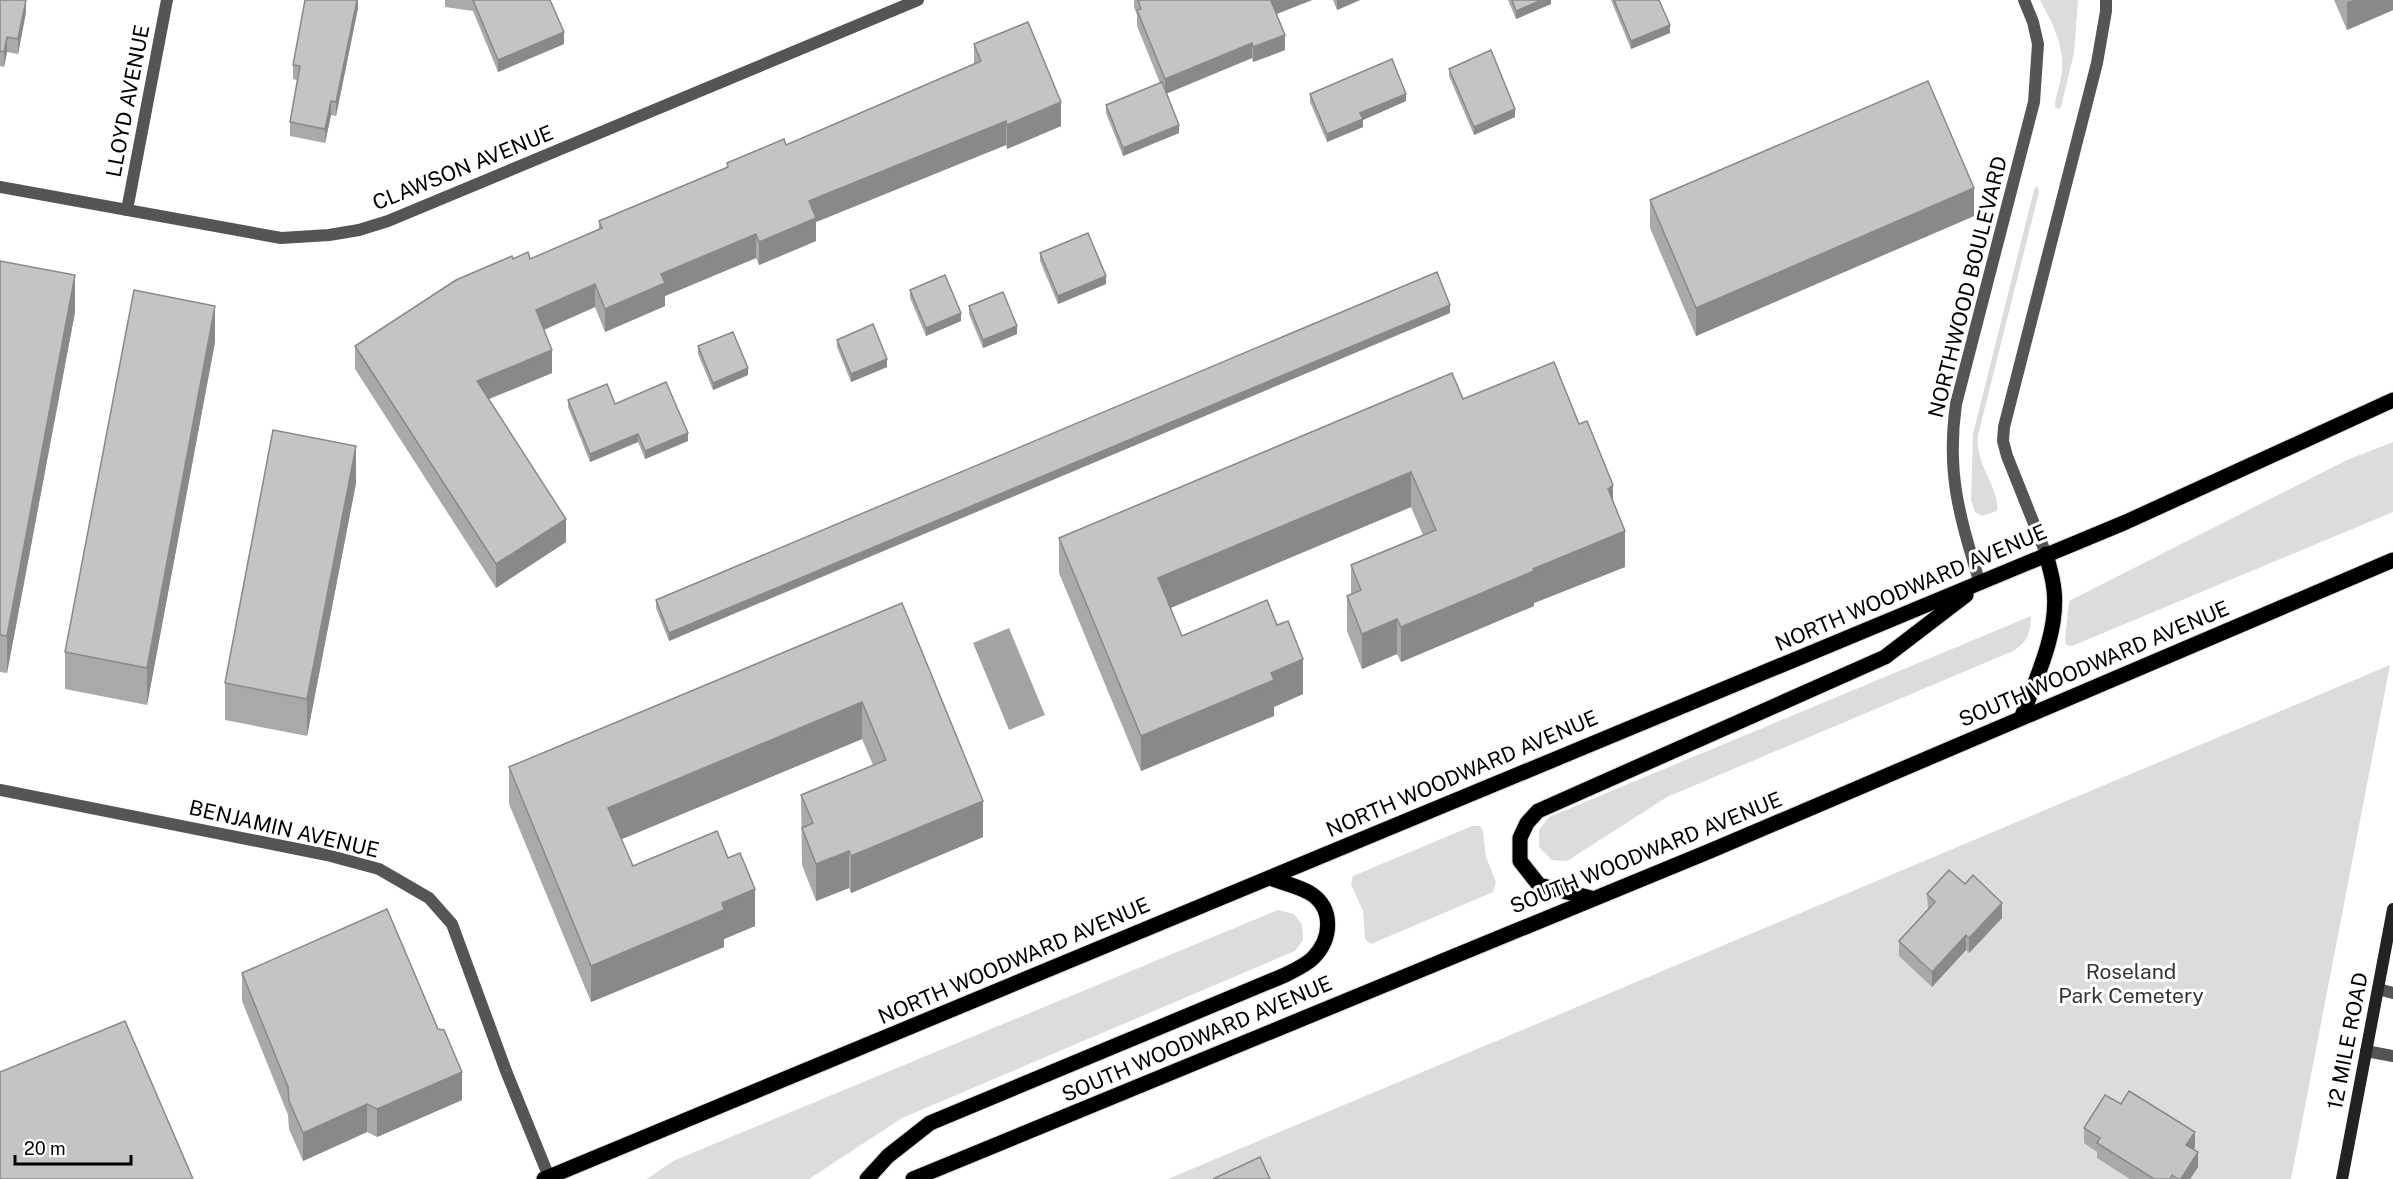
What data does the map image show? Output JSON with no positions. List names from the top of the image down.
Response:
{
  "streets": {
    "main road": ["NORTH WOODWARD AVENUE", "SOUTH WOODWARD AVENUE", "12 MILE ROAD"],
    "street": [
      "LLOYD AVENUE",
      "CLAWSON AVENUE",
      "NORTHWOOD BOULEVARD",
      "BENJAMIN AVENUE"
    ]
  },
  "crossings": [
    ["LLOYD AVENUE", "CLAWSON AVENUE"],
    ["NORTHWOOD BOULEVARD", "NORTH WOODWARD AVENUE"],
    ["NORTH WOODWARD AVENUE", "BENJAMIN AVENUE"]
  ],
  "parks": ["Roseland Park Cemetery"],
  "scale_bar": "20 m"
}
